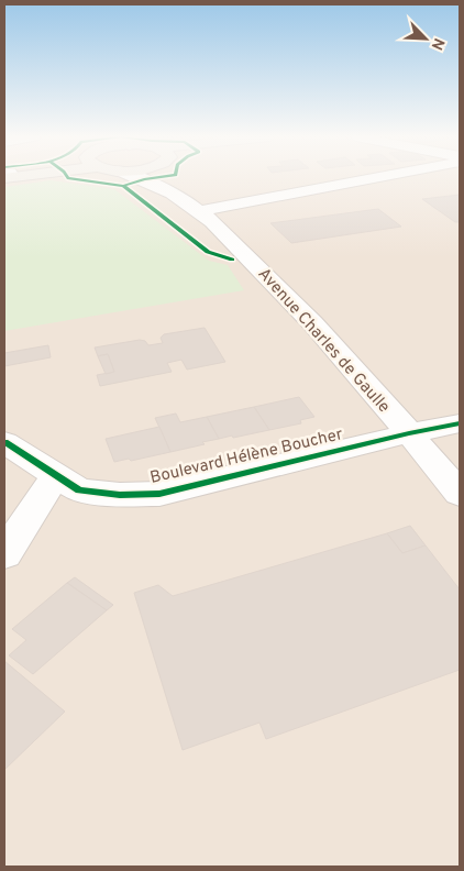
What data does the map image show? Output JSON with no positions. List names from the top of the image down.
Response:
{
  "streets": {
    "street": ["Avenue Charles de Gaulle", "Boulevard Hélène Boucher"]
  },
  "crossings": [
    ["Avenue Charles de Gaulle", "Boulevard Hélène Boucher"]
  ],
  "north": "bottom right"
}
